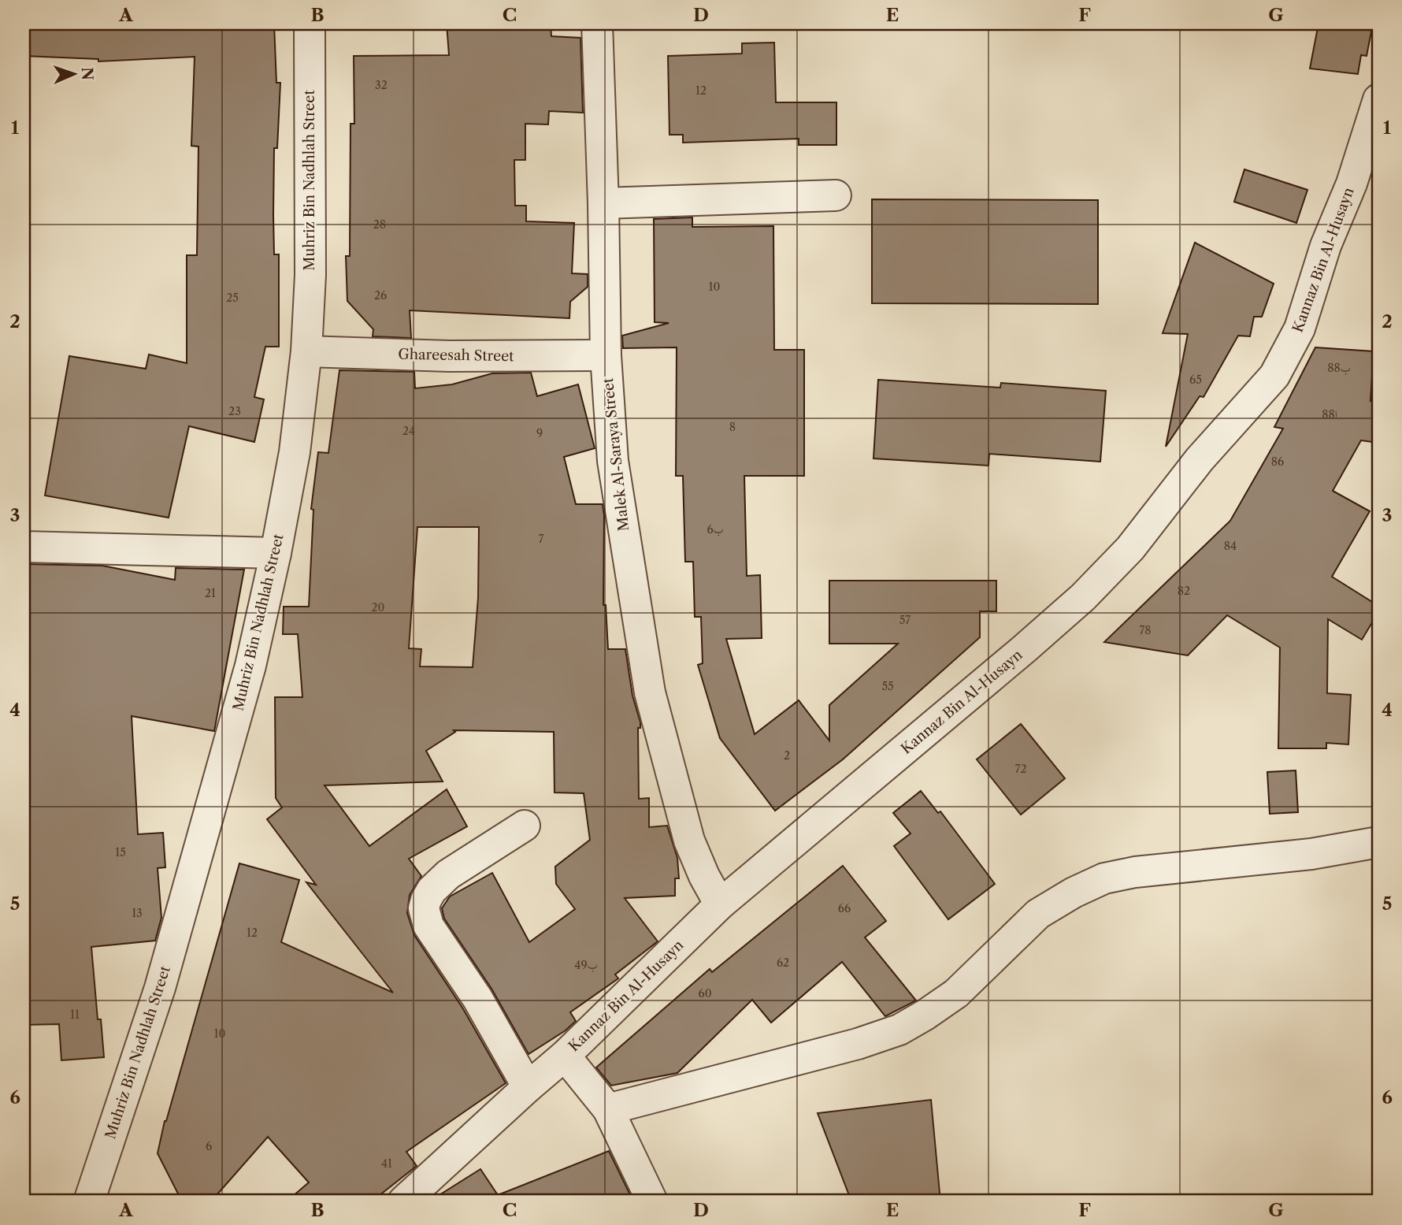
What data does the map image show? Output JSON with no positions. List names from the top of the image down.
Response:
{
  "streets": {
    "street": [
      "Muhriz Bin Nadhlah Street",
      "Kannaz Bin Al-Husayn",
      "Ghareesah Street",
      "Malek Al-Saraya Street"
    ]
  },
  "crossings": [
    ["Muhriz Bin Nadhlah Street", "Ghareesah Street"],
    ["Kannaz Bin Al-Husayn", "Malek Al-Saraya Street"],
    ["Ghareesah Street", "Malek Al-Saraya Street"]
  ],
  "house_numbers": [
    "32",
    "12",
    "28",
    "10",
    "26",
    "25",
    "88ب",
    "65",
    "23",
    "88ا",
    "8",
    "24",
    "9",
    "86",
    "6ب",
    "7",
    "84",
    "82",
    "21",
    "20",
    "57",
    "78",
    "55",
    "2",
    "72",
    "15",
    "66",
    "13",
    "12",
    "62",
    "49ب",
    "60",
    "11",
    "10",
    "6",
    "41"
  ],
  "north": "right",
  "grid": {
    "columns": [
      "A",
      "B",
      "C",
      "D",
      "E",
      "F",
      "G"
    ],
    "rows": [
      "1",
      "2",
      "3",
      "4",
      "5",
      "6"
    ]
  }
}
